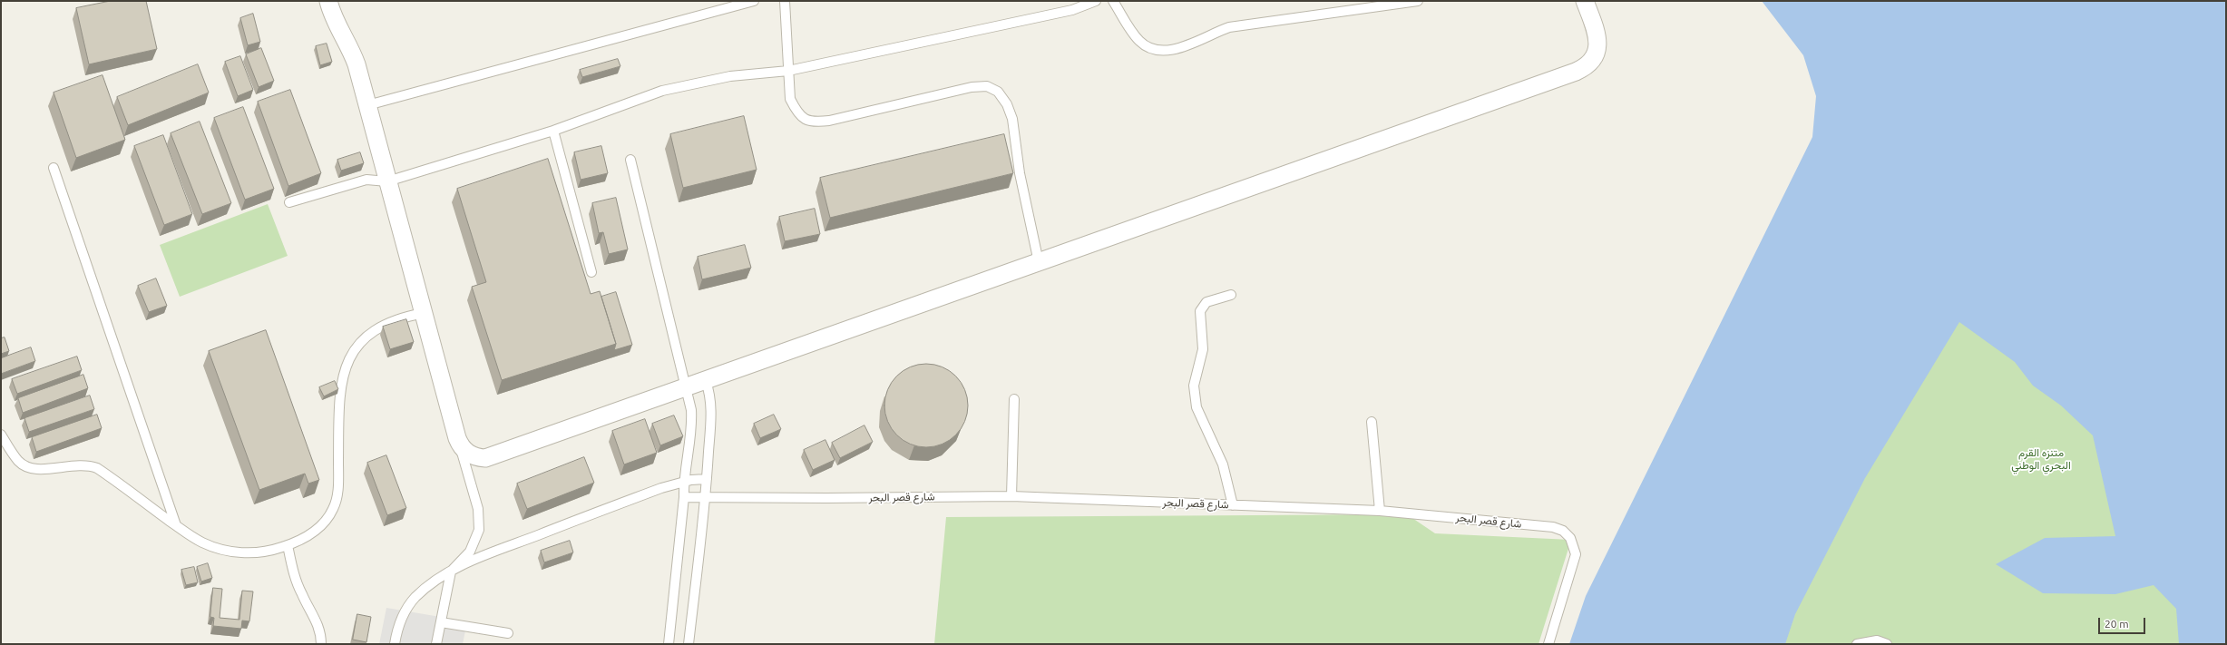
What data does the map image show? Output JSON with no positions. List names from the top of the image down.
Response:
{
  "streets": {
    "lane": ["شارع قصر البحر"]
  },
  "parks": ["متنزه القرم البحري الوطني"],
  "scale_bar": "20 m"
}
